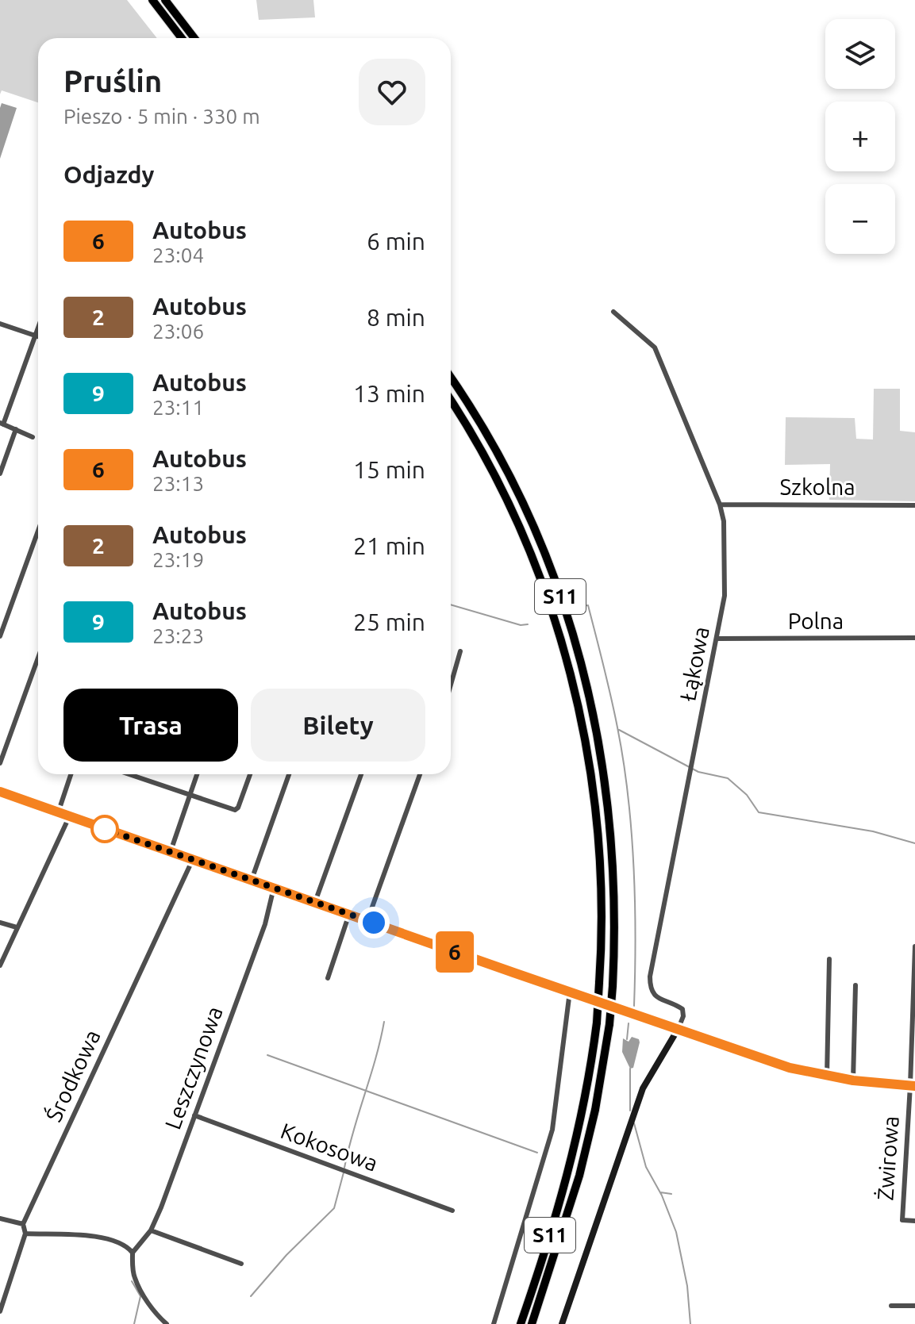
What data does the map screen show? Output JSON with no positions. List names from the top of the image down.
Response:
{
  "streets": {
    "highway": ["S11"],
    "street": [
      "Szkolna",
      "Polna",
      "Łąkowa",
      "Leszczynowa",
      "Środkowa",
      "Kokosowa",
      "Żwirowa"
    ]
  },
  "crossings": [
    ["Szkolna", "Łąkowa"],
    ["Polna", "Łąkowa"],
    ["Leszczynowa", "Kokosowa"]
  ],
  "lines": ["bus line 6"],
  "page": {
    "on_map": "6",
    "map_buttons": ["+", "−"],
    "heading": [
      ["Pruślin", "Pieszo · 5 min · 330 m"],
      "Odjazdy"
    ],
    "list": [
      {
        "mark": "6",
        "name": "Autobus",
        "note": "23:04",
        "value": "6 min"
      },
      {
        "mark": "2",
        "name": "Autobus",
        "note": "23:06",
        "value": "8 min"
      },
      {
        "mark": "9",
        "name": "Autobus",
        "note": "23:11",
        "value": "13 min"
      },
      {
        "mark": "6",
        "name": "Autobus",
        "note": "23:13",
        "value": "15 min"
      },
      {
        "mark": "2",
        "name": "Autobus",
        "note": "23:19",
        "value": "21 min"
      },
      {
        "mark": "9",
        "name": "Autobus",
        "note": "23:23",
        "value": "25 min"
      }
    ],
    "buttons": ["Trasa", "Bilety"]
  }
}
